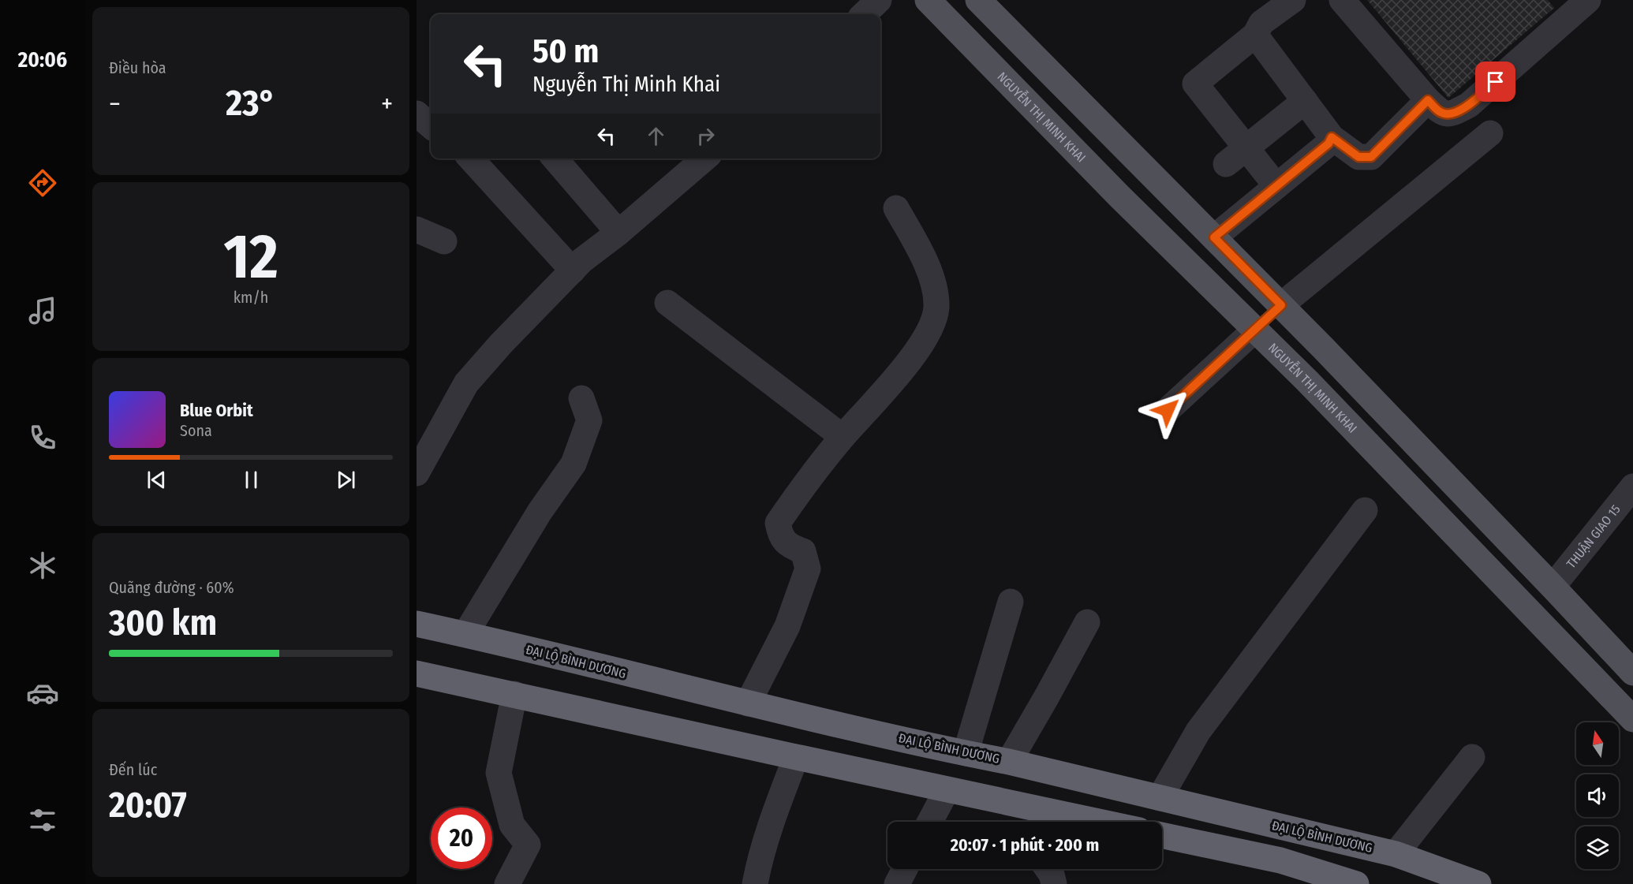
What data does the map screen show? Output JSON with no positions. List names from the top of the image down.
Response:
{
  "streets": {
    "highway": ["ĐẠI LỘ BÌNH DƯƠNG"],
    "main road": ["NGUYỄN THỊ MINH KHAI"],
    "street": ["THUẬN GIAO 15"]
  },
  "north": "top",
  "page": {
    "tabs": "20:06",
    "tile": [
      "Điều hòa",
      ["12", "km/h"],
      ["Quãng đường · 60%", "300 km"],
      ["Đến lúc", "20:07"]
    ],
    "turn": ["50 m", "Nguyễn Thị Minh Khai"],
    "heat": ["−", "23°", "+"],
    "song": ["Blue Orbit", "Sona"],
    "limit": "20",
    "trip": "20:07 · 1 phút · 200 m"
  }
}
